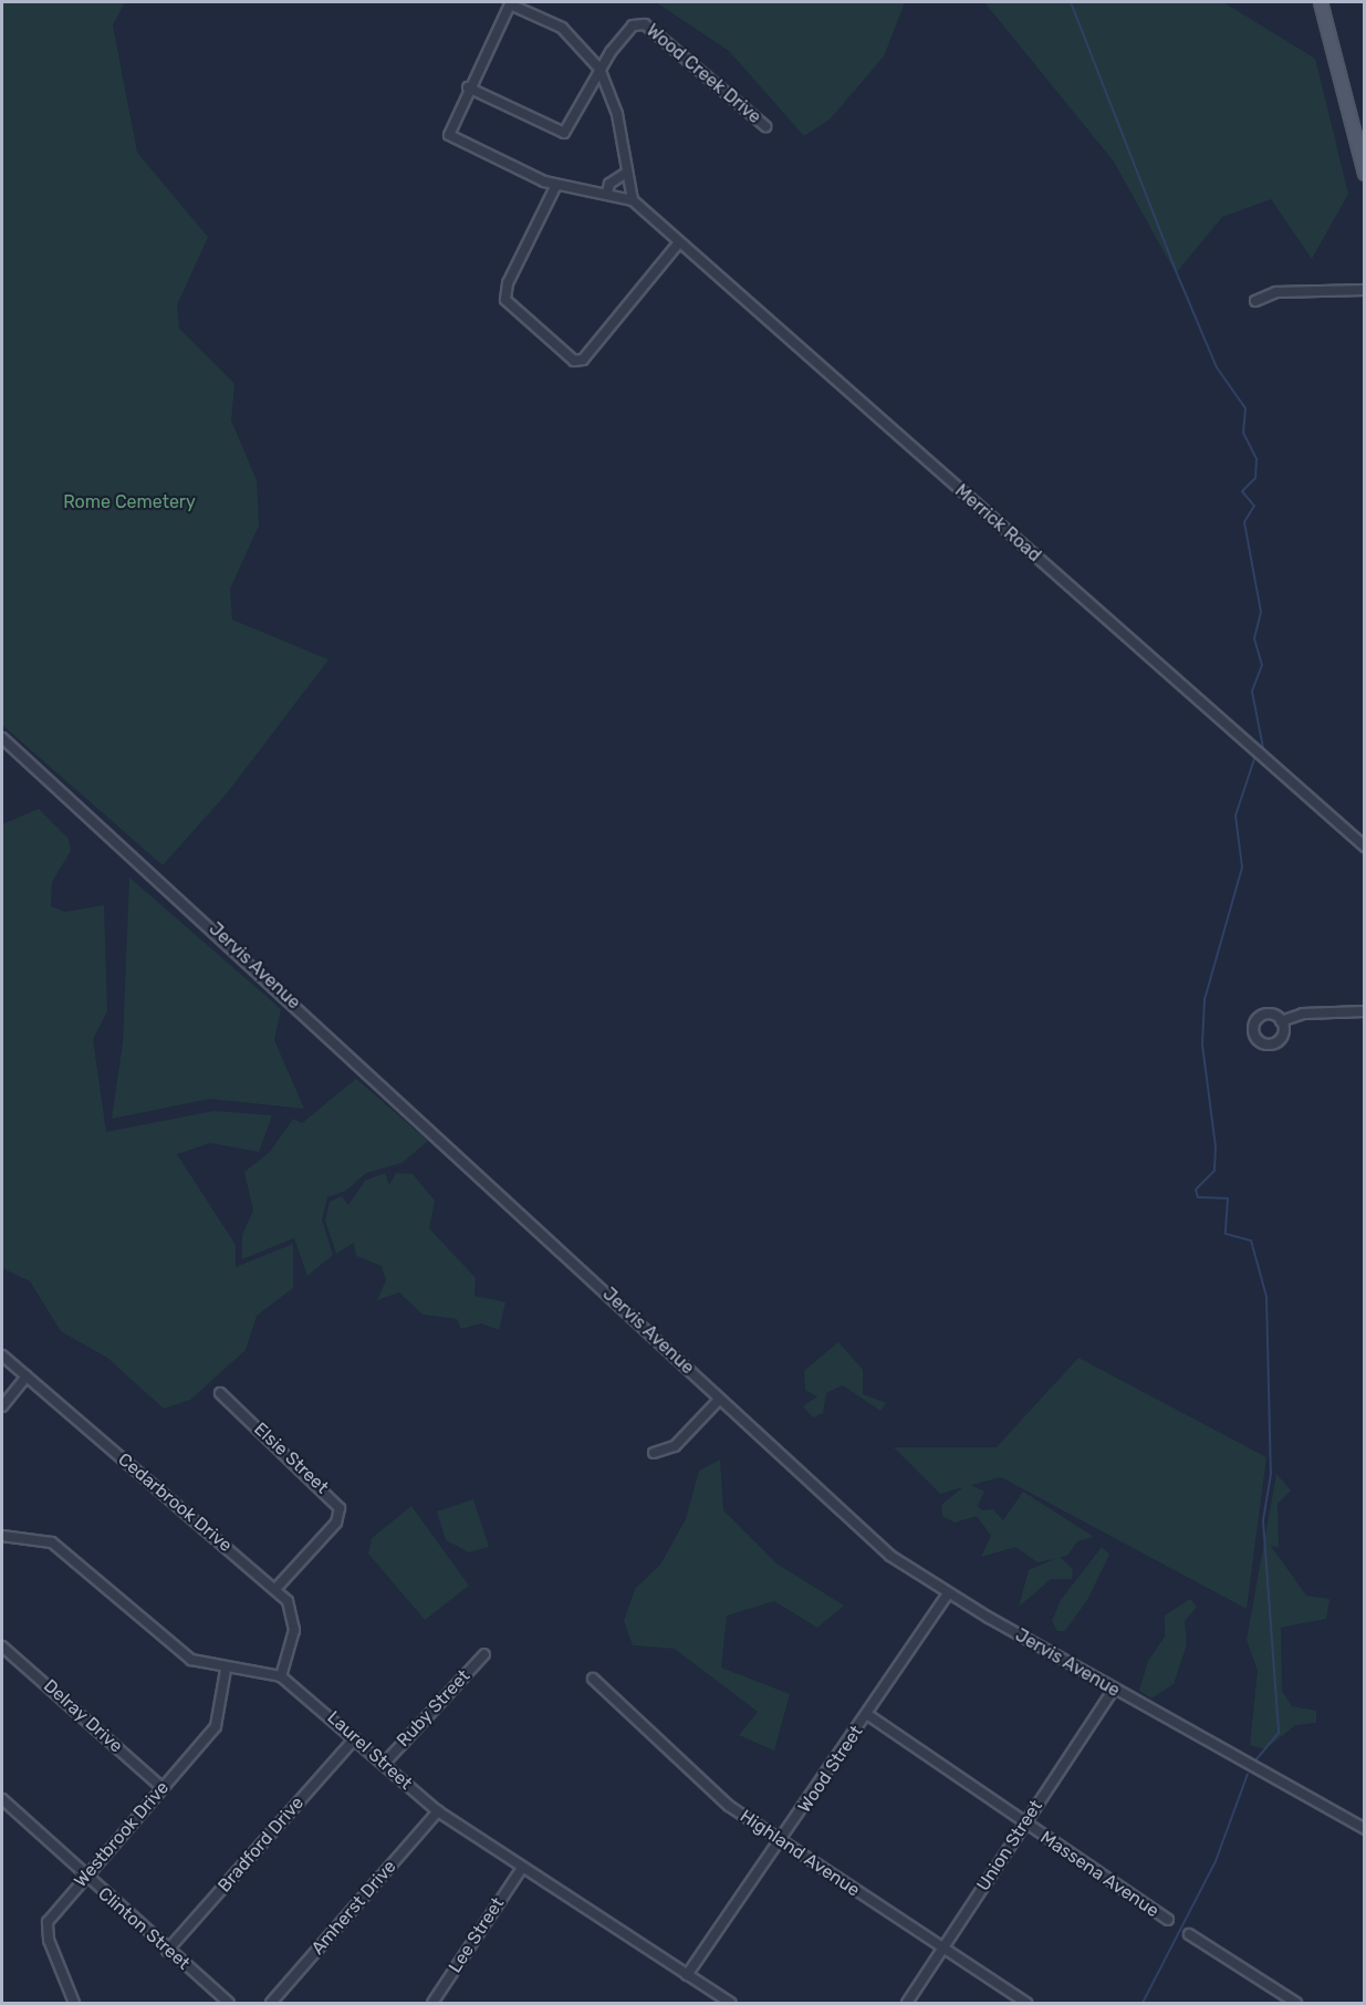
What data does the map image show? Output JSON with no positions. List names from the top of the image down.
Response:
{
  "streets": {
    "street": [
      "Wood Creek Drive",
      "Merrick Road",
      "Jervis Avenue",
      "Elsie Street",
      "Cedarbrook Drive",
      "Ruby Street",
      "Delray Drive",
      "Laurel Street",
      "Wood Street",
      "Westbrook Drive",
      "Bradford Drive",
      "Union Street",
      "Highland Avenue",
      "Massena Avenue",
      "Amherst Drive",
      "Clinton Street",
      "Lee Street"
    ]
  },
  "crossings": [
    ["Jervis Avenue", "Wood Street"],
    ["Jervis Avenue", "Union Street"],
    ["Elsie Street", "Cedarbrook Drive"],
    ["Cedarbrook Drive", "Laurel Street"],
    ["Ruby Street", "Laurel Street"],
    ["Delray Drive", "Westbrook Drive"],
    ["Laurel Street", "Wood Street"],
    ["Laurel Street", "Bradford Drive"],
    ["Laurel Street", "Amherst Drive"],
    ["Laurel Street", "Lee Street"],
    ["Wood Street", "Highland Avenue"],
    ["Wood Street", "Massena Avenue"],
    ["Westbrook Drive", "Clinton Street"],
    ["Bradford Drive", "Clinton Street"],
    ["Union Street", "Highland Avenue"],
    ["Union Street", "Massena Avenue"]
  ],
  "parks": ["Rome Cemetery"]
}
